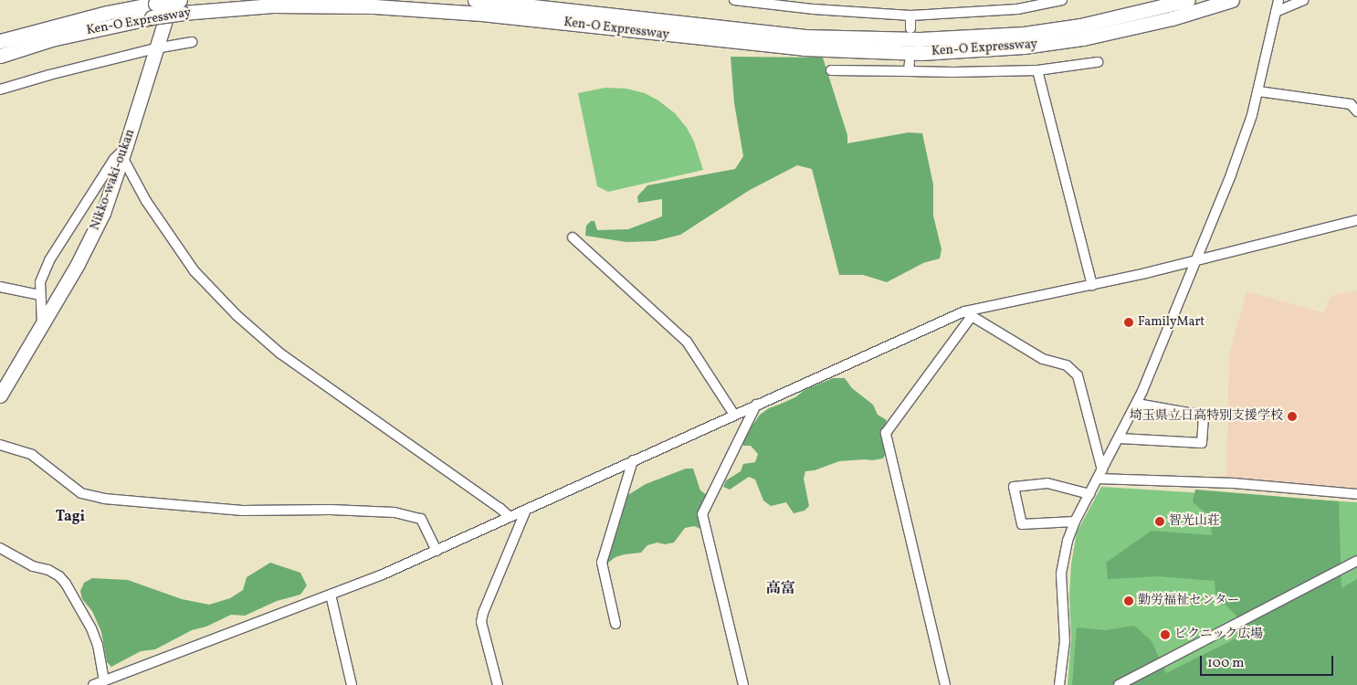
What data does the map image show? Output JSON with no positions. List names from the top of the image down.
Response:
{
  "streets": {
    "highway": ["Ken-O Expressway", "Nikko-waki-oukan"]
  },
  "districts": ["Tagi", "高富"],
  "places": [
    "FamilyMart",
    "埼玉県立日高特別支援学校",
    "智光山荘",
    "勤労福祉センター",
    "ピクニック広場"
  ],
  "scale_bar": "100 m"
}
